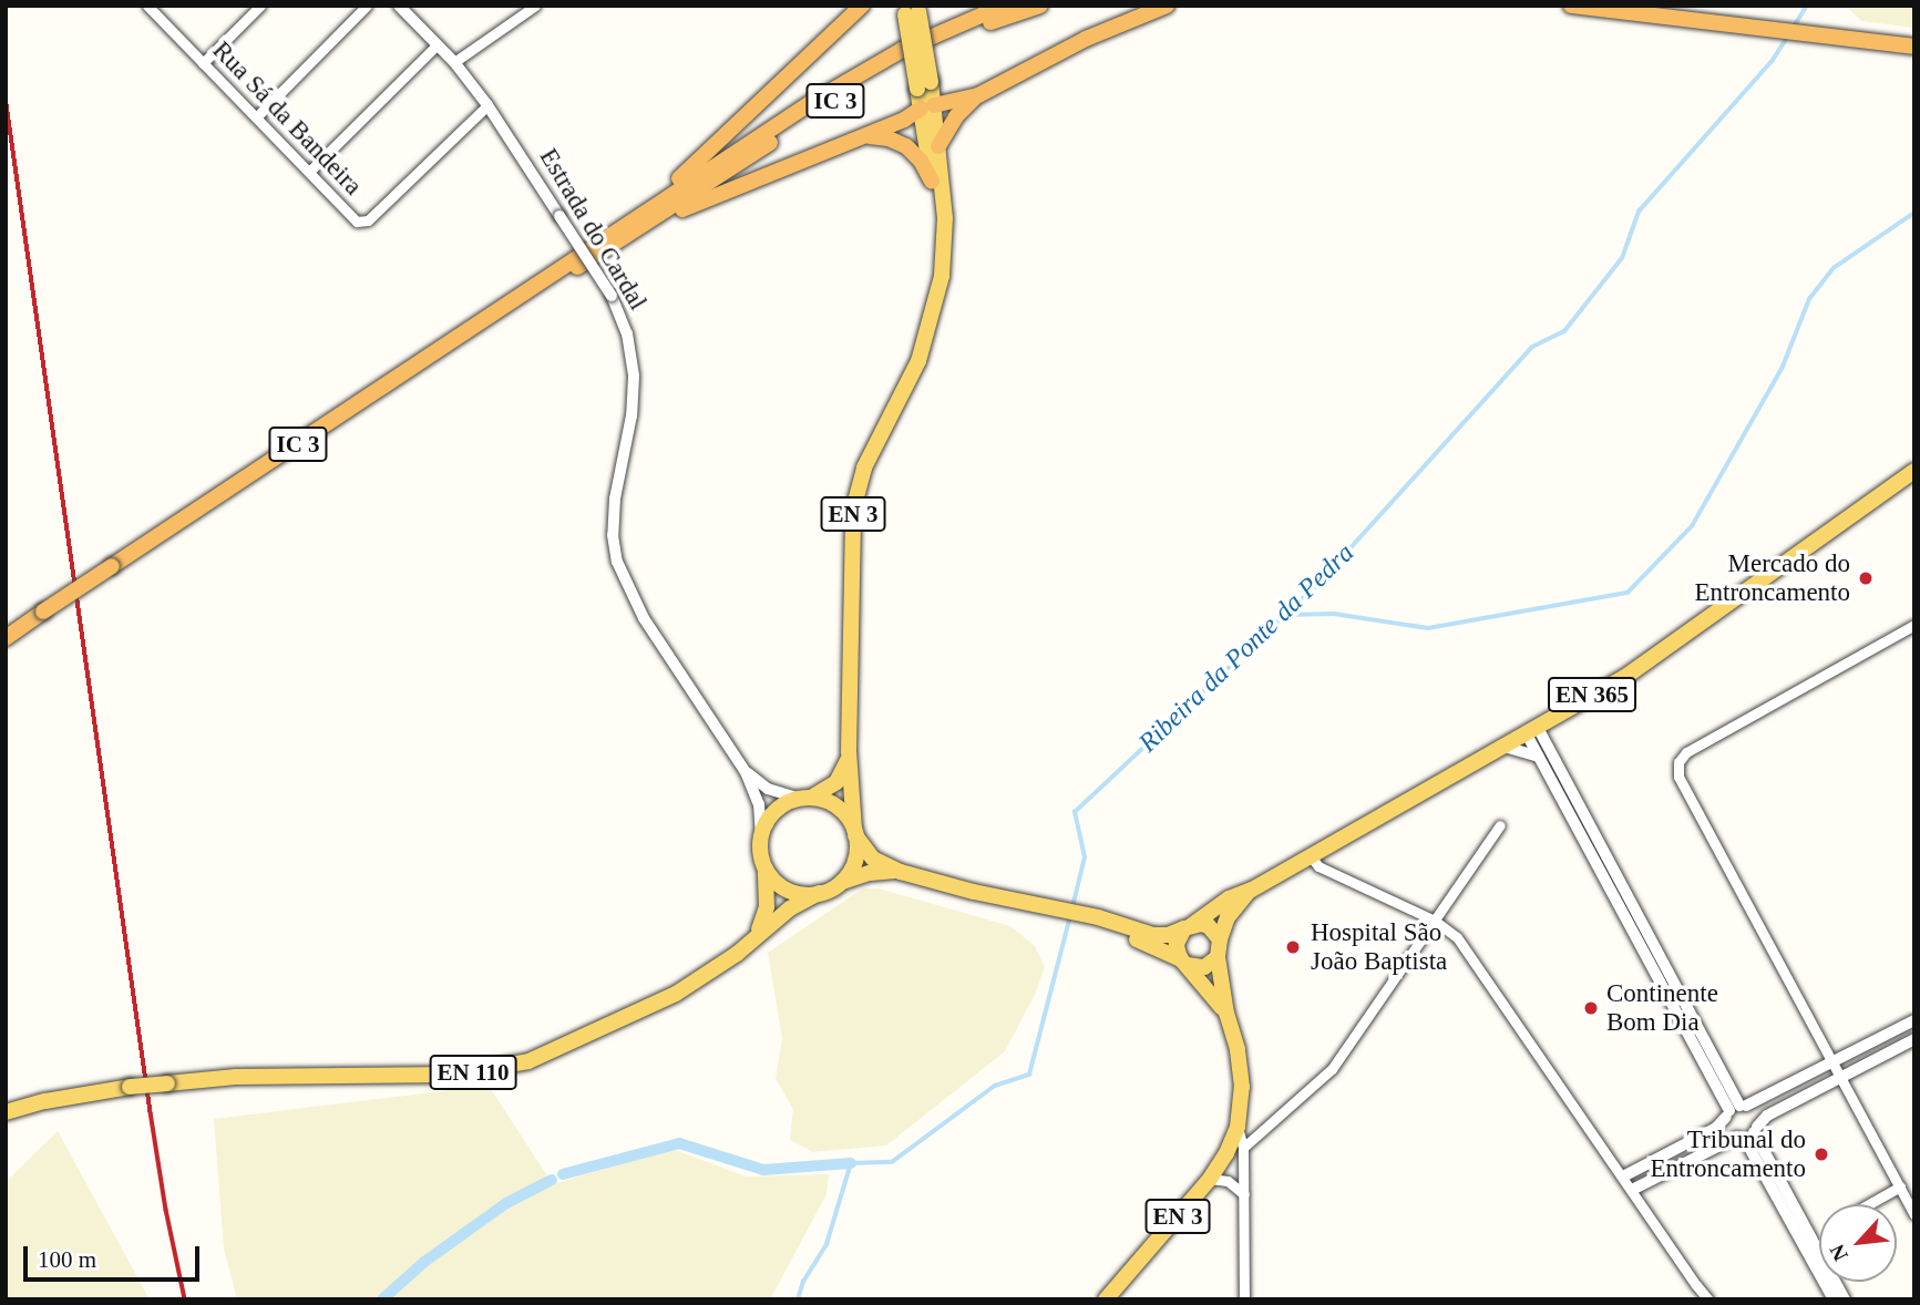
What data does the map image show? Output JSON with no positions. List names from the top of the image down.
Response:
{
  "streets": {
    "highway": ["IC 3"],
    "main road": ["EN 3", "EN 365", "EN 110"],
    "street": ["Rua Sá da Bandeira", "Estrada do Cardal"]
  },
  "crossings": [
    ["Rua Sá da Bandeira", "Estrada do Cardal"],
    ["EN 3", "EN 365"]
  ],
  "water": ["Ribeira da Ponte da Pedra"],
  "places": [
    "Mercado do Entroncamento",
    "Hospital São João Baptista",
    "Continente Bom Dia",
    "Tribunal do Entroncamento"
  ],
  "scale_bar": "100 m",
  "north": "bottom left"
}
